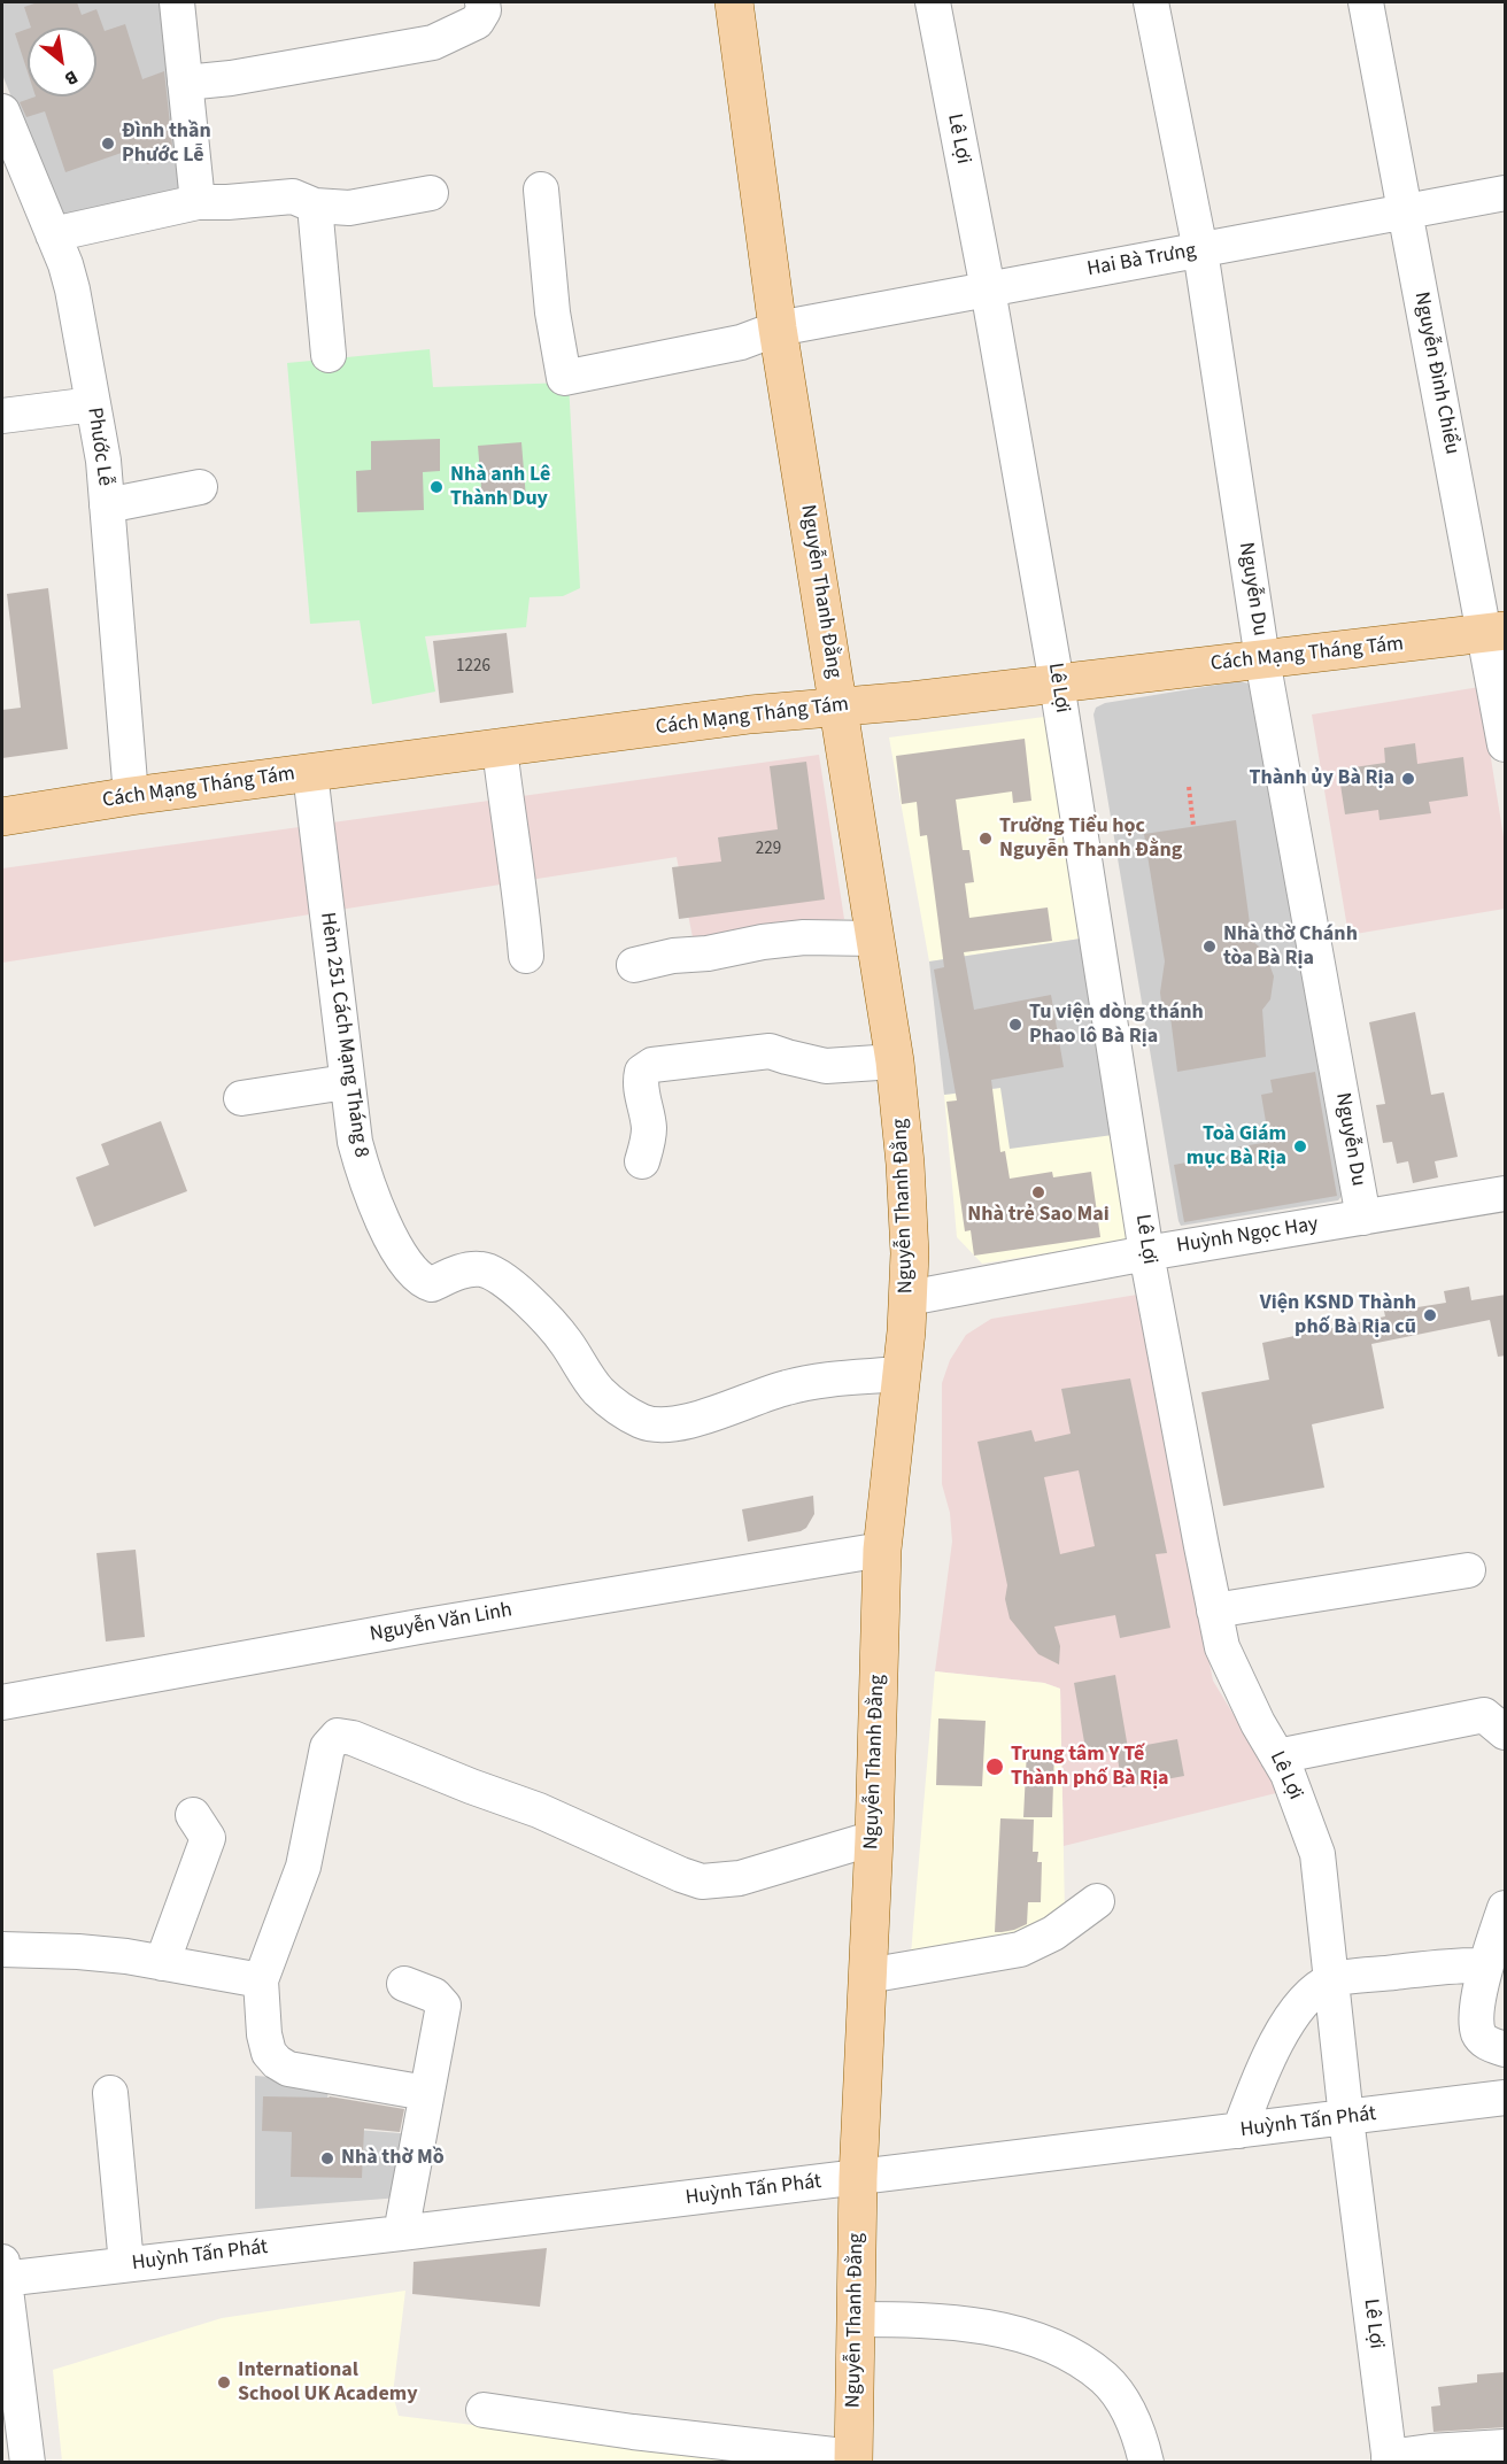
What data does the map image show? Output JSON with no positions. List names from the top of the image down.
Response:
{
  "streets": {
    "main road": ["Nguyễn Thanh Đằng", "Cách Mạng Tháng Tám"],
    "street": [
      "Lê Lợi",
      "Hai Bà Trưng",
      "Nguyễn Đình Chiểu",
      "Phước Lễ",
      "Nguyễn Du",
      "Hẻm 251 Cách Mạng Tháng 8",
      "Huỳnh Ngọc Hay",
      "Nguyễn Văn Linh",
      "Huỳnh Tấn Phát"
    ]
  },
  "crossings": [
    ["Lê Lợi", "Hai Bà Trưng"],
    ["Lê Lợi", "Cách Mạng Tháng Tám"],
    ["Lê Lợi", "Huỳnh Ngọc Hay"],
    ["Lê Lợi", "Huỳnh Tấn Phát"],
    ["Hai Bà Trưng", "Nguyễn Đình Chiểu"],
    ["Hai Bà Trưng", "Nguyễn Du"],
    ["Hai Bà Trưng", "Nguyễn Thanh Đằng"],
    ["Nguyễn Đình Chiểu", "Cách Mạng Tháng Tám"],
    ["Phước Lễ", "Cách Mạng Tháng Tám"],
    ["Nguyễn Du", "Cách Mạng Tháng Tám"],
    ["Nguyễn Du", "Huỳnh Ngọc Hay"],
    ["Nguyễn Thanh Đằng", "Cách Mạng Tháng Tám"],
    ["Nguyễn Thanh Đằng", "Hẻm 251 Cách Mạng Tháng 8"],
    ["Nguyễn Thanh Đằng", "Huỳnh Ngọc Hay"],
    ["Nguyễn Thanh Đằng", "Nguyễn Văn Linh"],
    ["Nguyễn Thanh Đằng", "Huỳnh Tấn Phát"],
    ["Cách Mạng Tháng Tám", "Hẻm 251 Cách Mạng Tháng 8"]
  ],
  "places": [
    "Đình thần Phước Lễ",
    "Nhà anh Lê Thành Duy",
    "Thành ủy Bà Rịa",
    "Trường Tiểu học Nguyễn Thanh Đằng",
    "Nhà thờ Chánh tòa Bà Rịa",
    "Tu viện dòng thánh Phao lô Bà Rịa",
    "Toà Giám mục Bà Rịa",
    "Nhà trẻ Sao Mai",
    "Viện KSND Thành phố Bà Rịa cũ",
    "Trung tâm Y Tế Thành phố Bà Rịa",
    "Nhà thờ Mồ",
    "International School UK Academy"
  ],
  "house_numbers": ["1226", "229"],
  "north": "bottom right"
}
